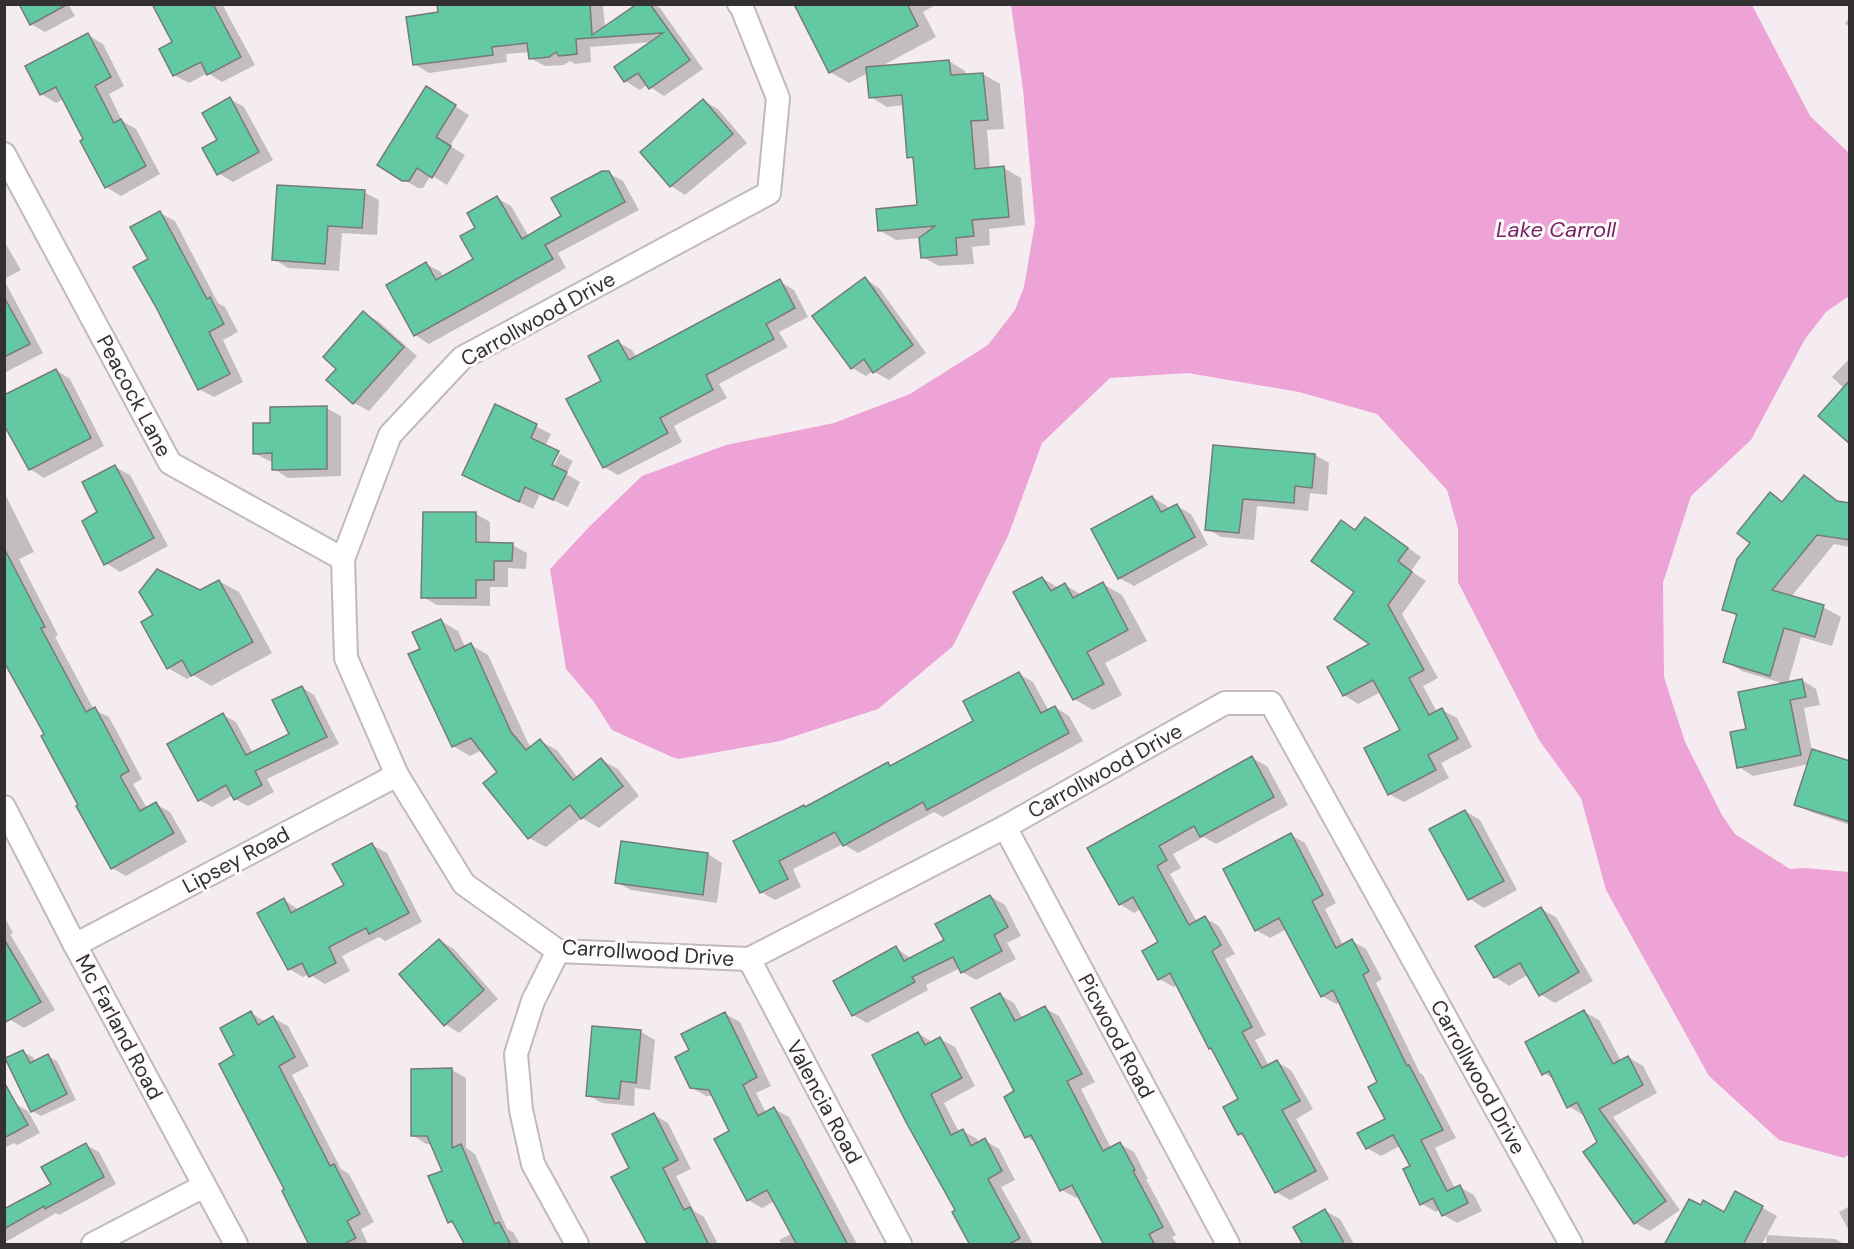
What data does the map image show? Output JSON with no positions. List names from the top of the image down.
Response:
{
  "streets": {
    "street": [
      "Carrollwood Drive",
      "Peacock Lane",
      "Lipsey Road",
      "Mc Farland Road",
      "Picwood Road",
      "Valencia Road"
    ]
  },
  "crossings": [
    ["Carrollwood Drive", "Peacock Lane"],
    ["Carrollwood Drive", "Lipsey Road"],
    ["Carrollwood Drive", "Picwood Road"],
    ["Carrollwood Drive", "Valencia Road"],
    ["Lipsey Road", "Mc Farland Road"]
  ],
  "water": ["Lake Carroll"]
}
